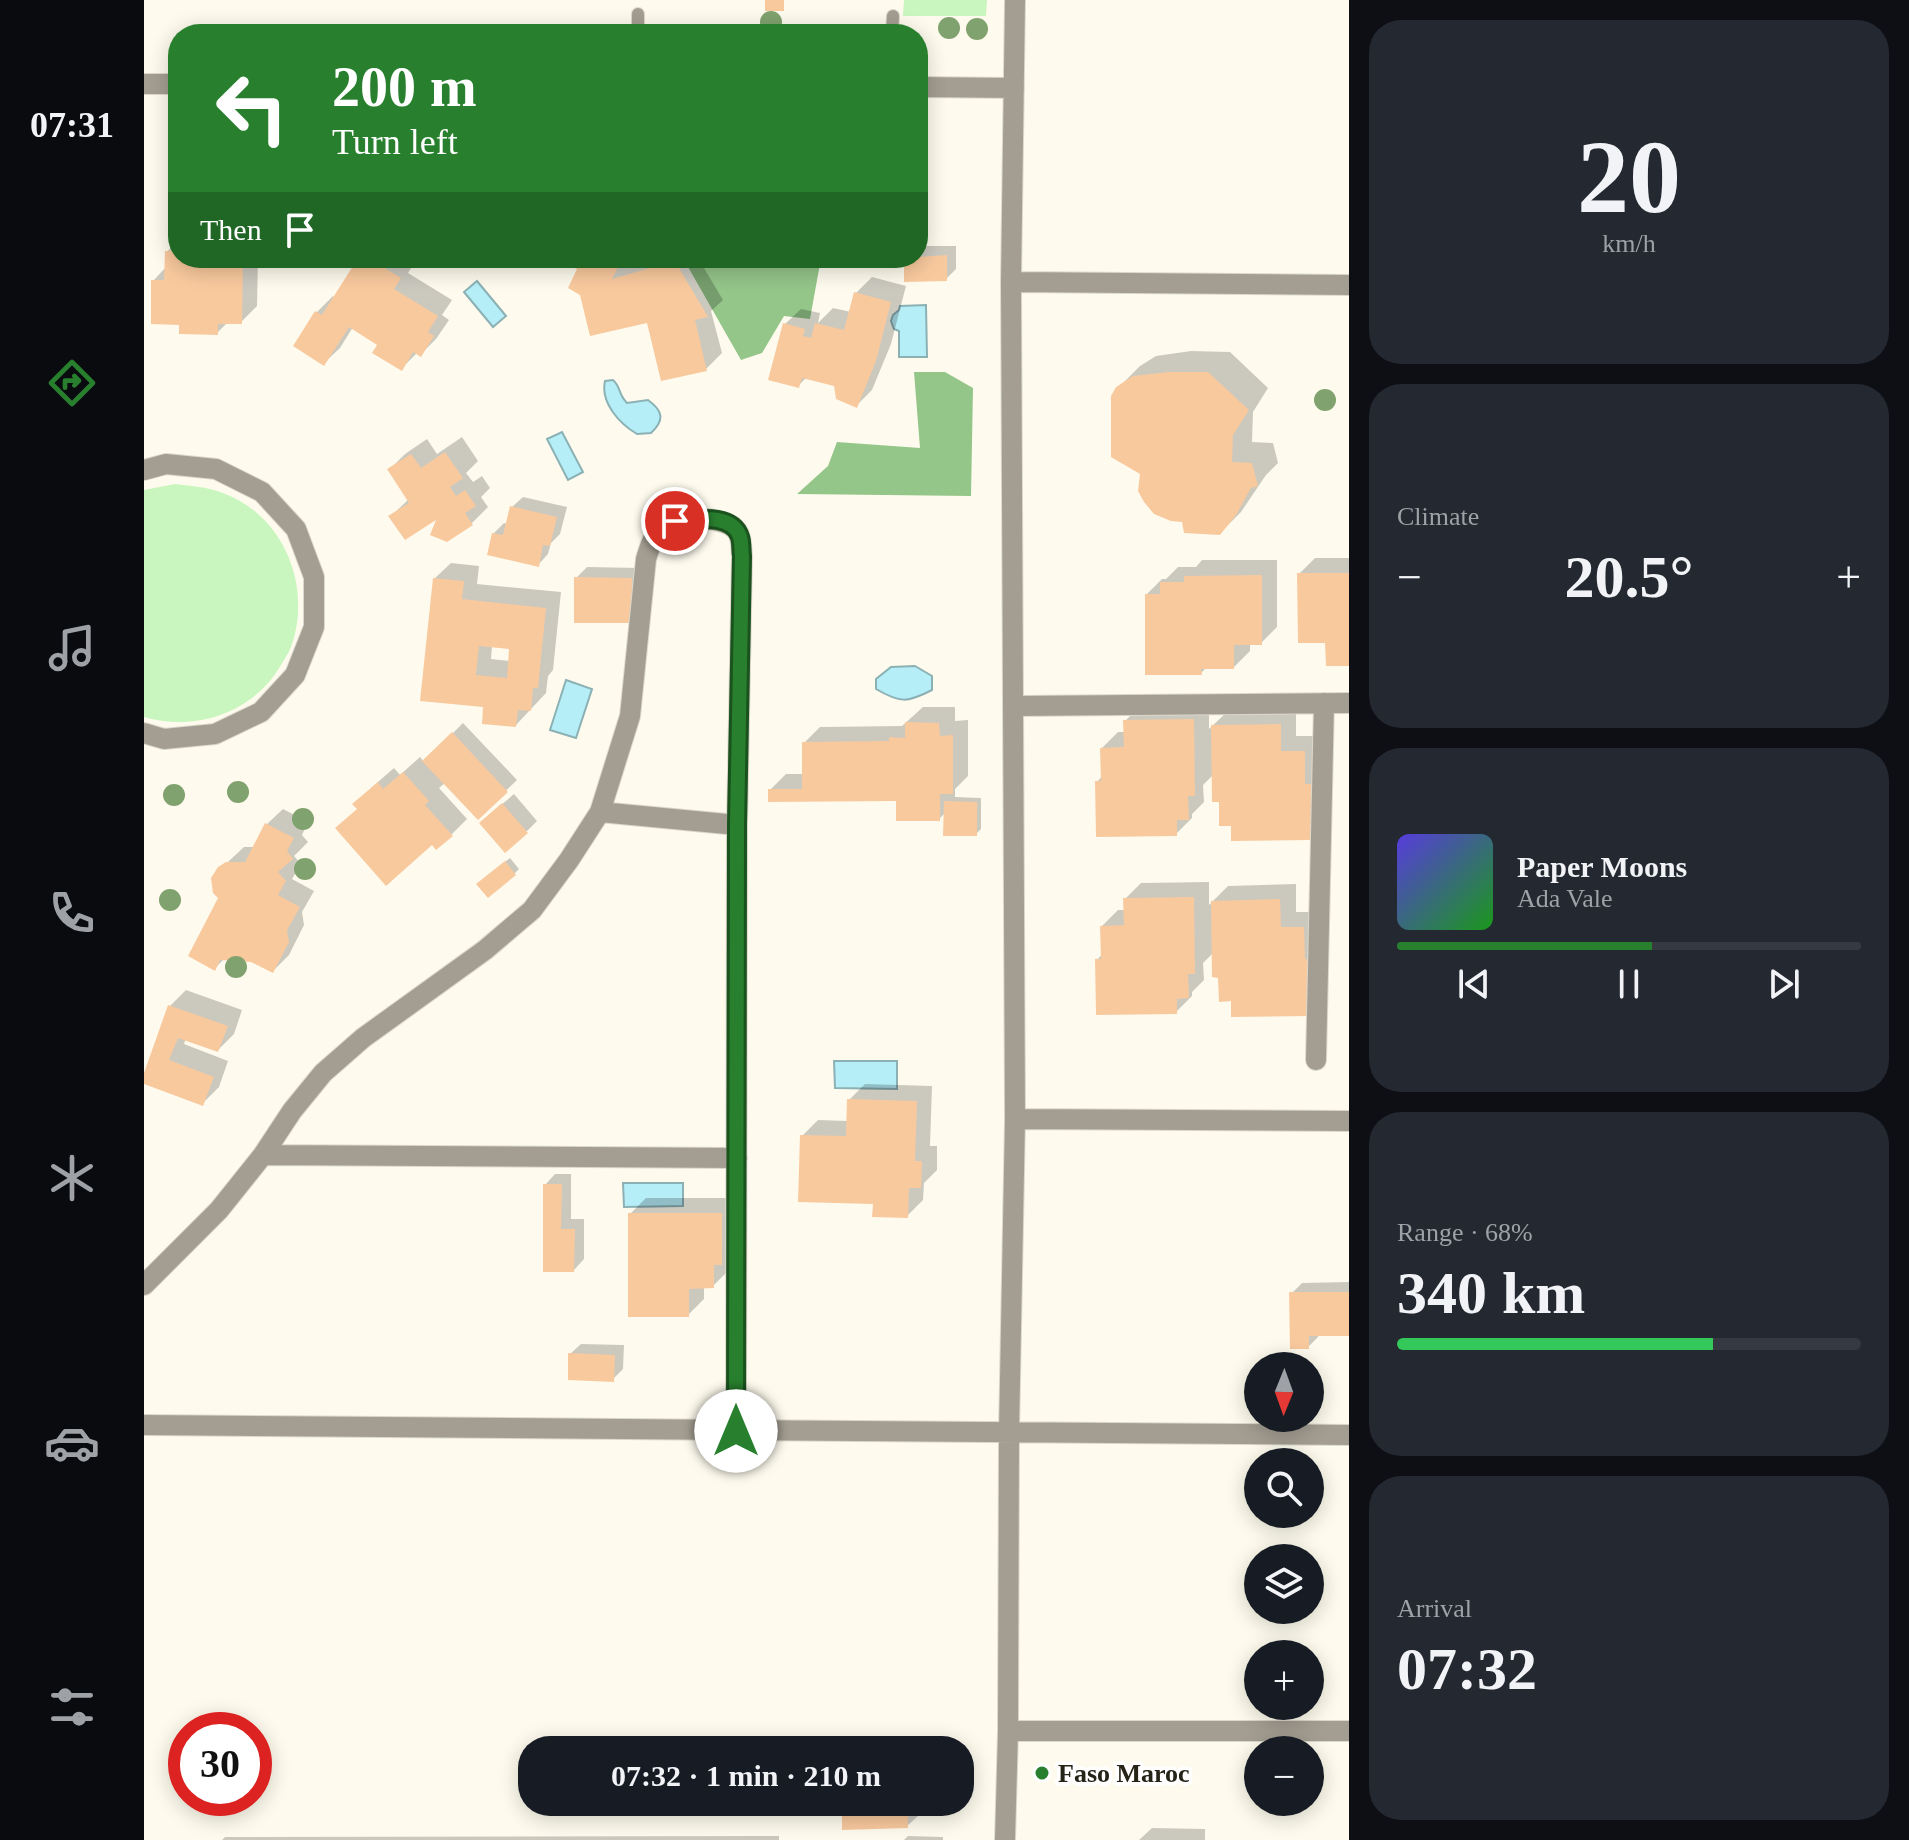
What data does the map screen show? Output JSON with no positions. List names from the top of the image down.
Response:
{
  "places": ["Faso Maroc"],
  "north": "bottom",
  "page": {
    "tabs": "07:31",
    "tile": [
      ["20", "km/h"],
      "Climate",
      ["Range · 68%", "340 km"],
      ["Arrival", "07:32"]
    ],
    "turn": ["200 m", "Turn left"],
    "then": "Then",
    "heat": ["−", "20.5°", "+"],
    "song": ["Paper Moons", "Ada Vale"],
    "map_buttons": ["+", "−"],
    "limit": "30",
    "trip": "07:32 · 1 min · 210 m"
  }
}
